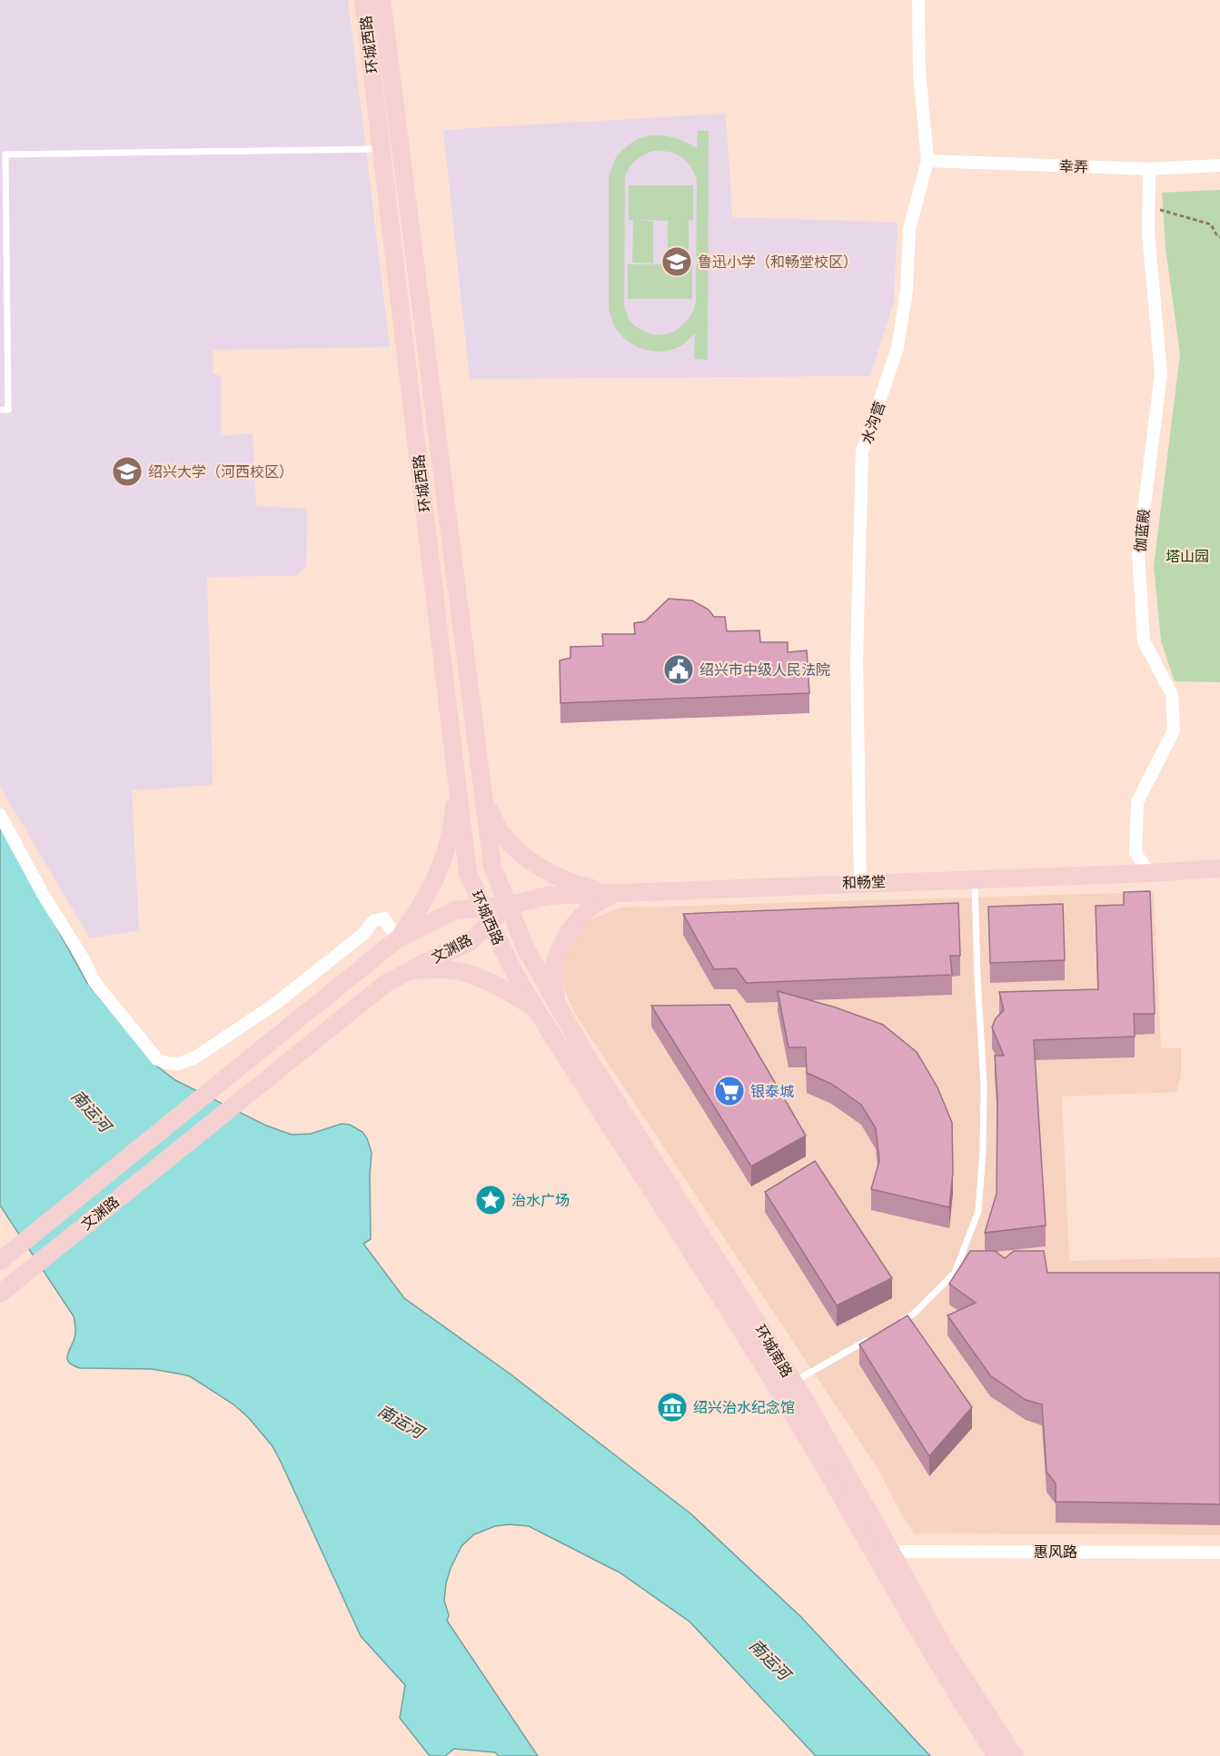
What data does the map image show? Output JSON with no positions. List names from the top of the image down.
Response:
{
  "streets": {
    "main road": [
      "环城西路",
      "和畅堂",
      "文渊路",
      "环城南路"
    ],
    "street": [
      "幸弄",
      "水沟营",
      "伽蓝殿",
      "惠风路"
    ]
  },
  "crossings": [
    ["环城西路", "和畅堂"],
    ["环城西路", "文渊路"],
    ["环城西路", "环城南路"],
    ["幸弄", "水沟营"],
    ["幸弄", "伽蓝殿"],
    ["水沟营", "和畅堂"],
    ["伽蓝殿", "和畅堂"],
    ["和畅堂", "文渊路"],
    ["环城南路", "惠风路"]
  ],
  "water": ["南运河"],
  "parks": ["塔山园"],
  "places": {
    "school or university": ["鲁迅小学（和畅堂校区）", "绍兴大学（河西校区）"],
    "public building": ["绍兴市中级人民法院"],
    "supermarket": ["银泰城"],
    "place": ["治水广场"],
    "museum": ["绍兴治水纪念馆"]
  }
}
